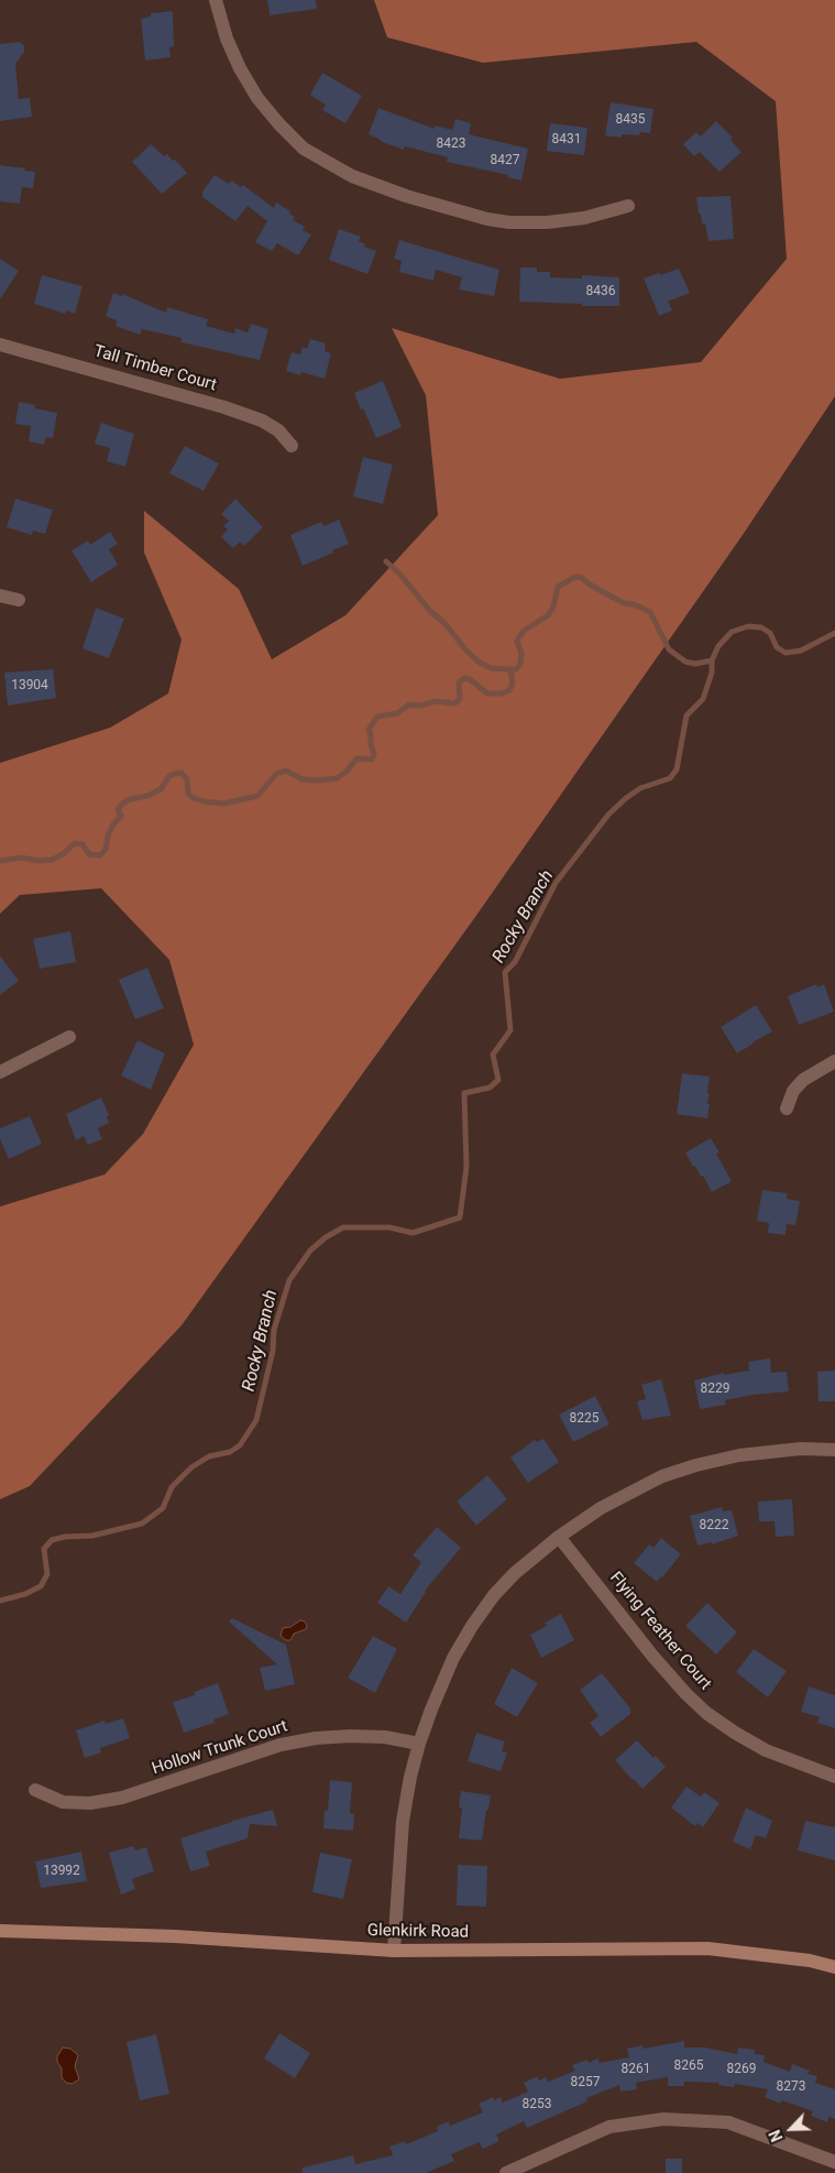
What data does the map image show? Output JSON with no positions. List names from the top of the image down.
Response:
{
  "streets": {
    "street": [
      "Tall Timber Court",
      "Flying Feather Court",
      "Hollow Trunk Court",
      "Glenkirk Road"
    ]
  },
  "water": ["Rocky Branch"],
  "house_numbers": [
    "8435",
    "8431",
    "8423",
    "8427",
    "8436",
    "13904",
    "8229",
    "8225",
    "8222",
    "13992",
    "8265",
    "8261",
    "8269",
    "8257",
    "8273",
    "8253"
  ],
  "north": "bottom left"
}
